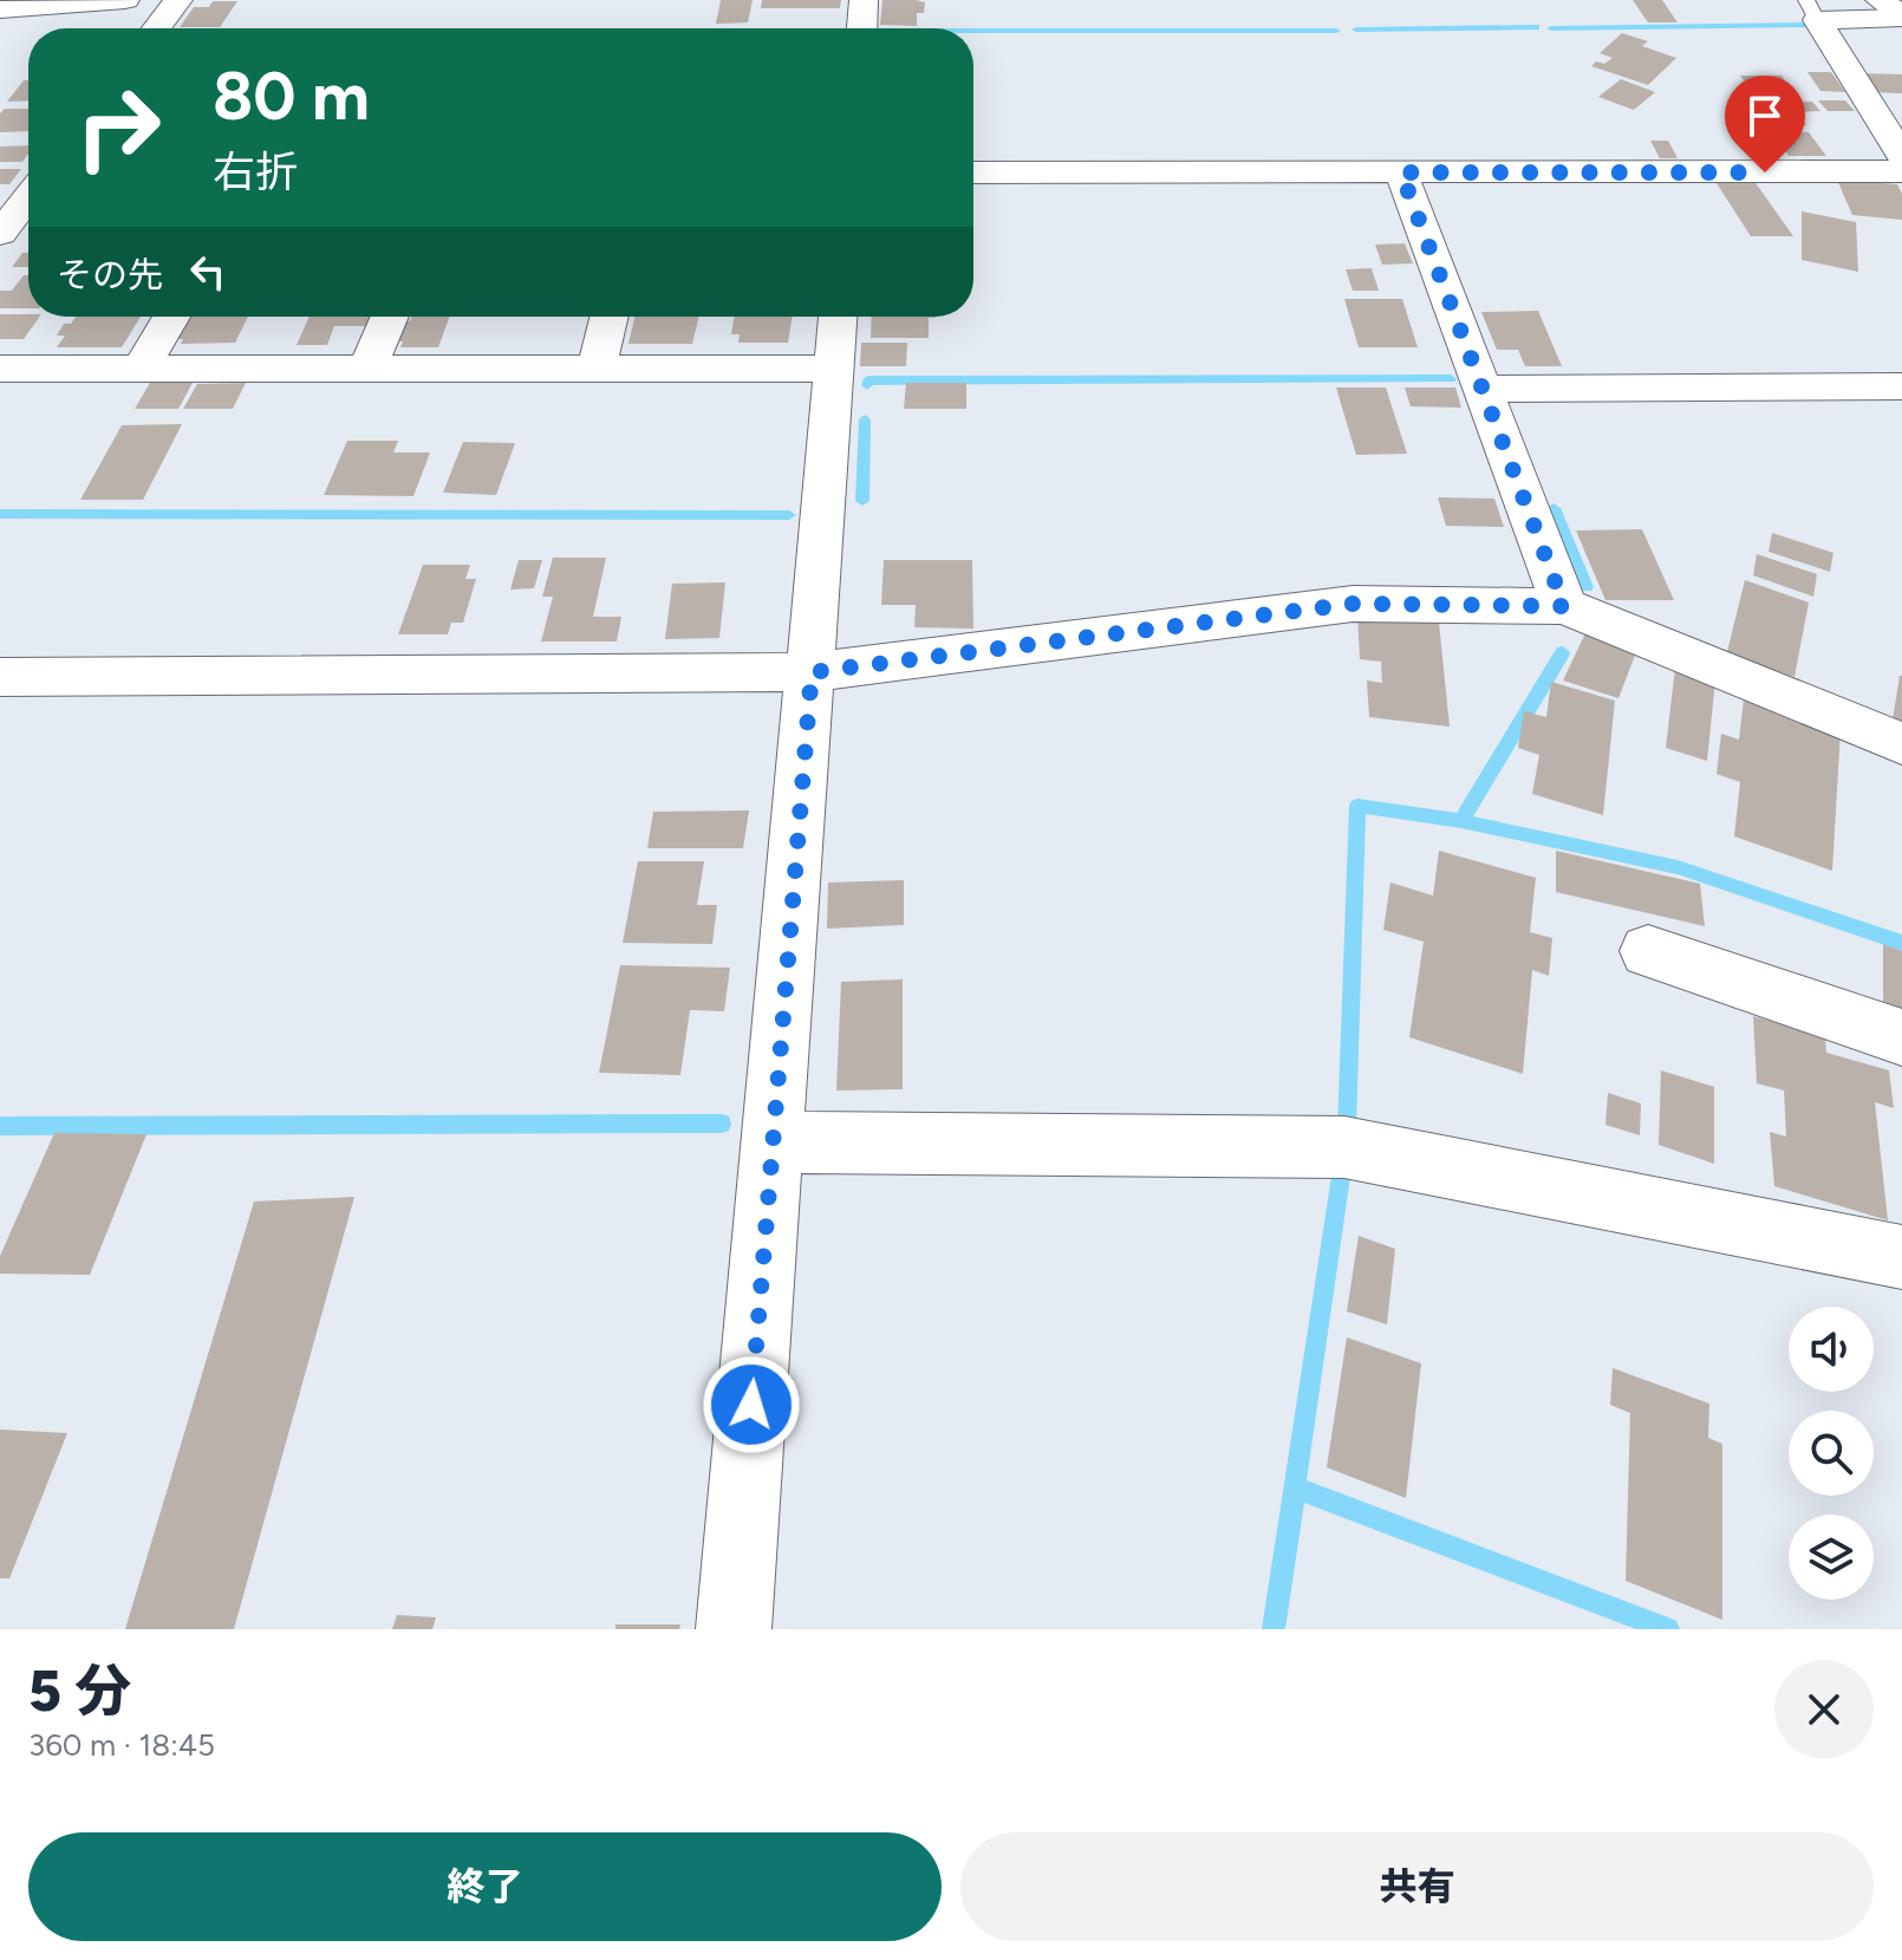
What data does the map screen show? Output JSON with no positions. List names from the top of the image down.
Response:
{
  "page": {
    "turn": ["80 m", "右折"],
    "then": "その先",
    "heading": ["5 分", "360 m · 18:45"],
    "buttons": ["終了", "共有"]
  }
}
